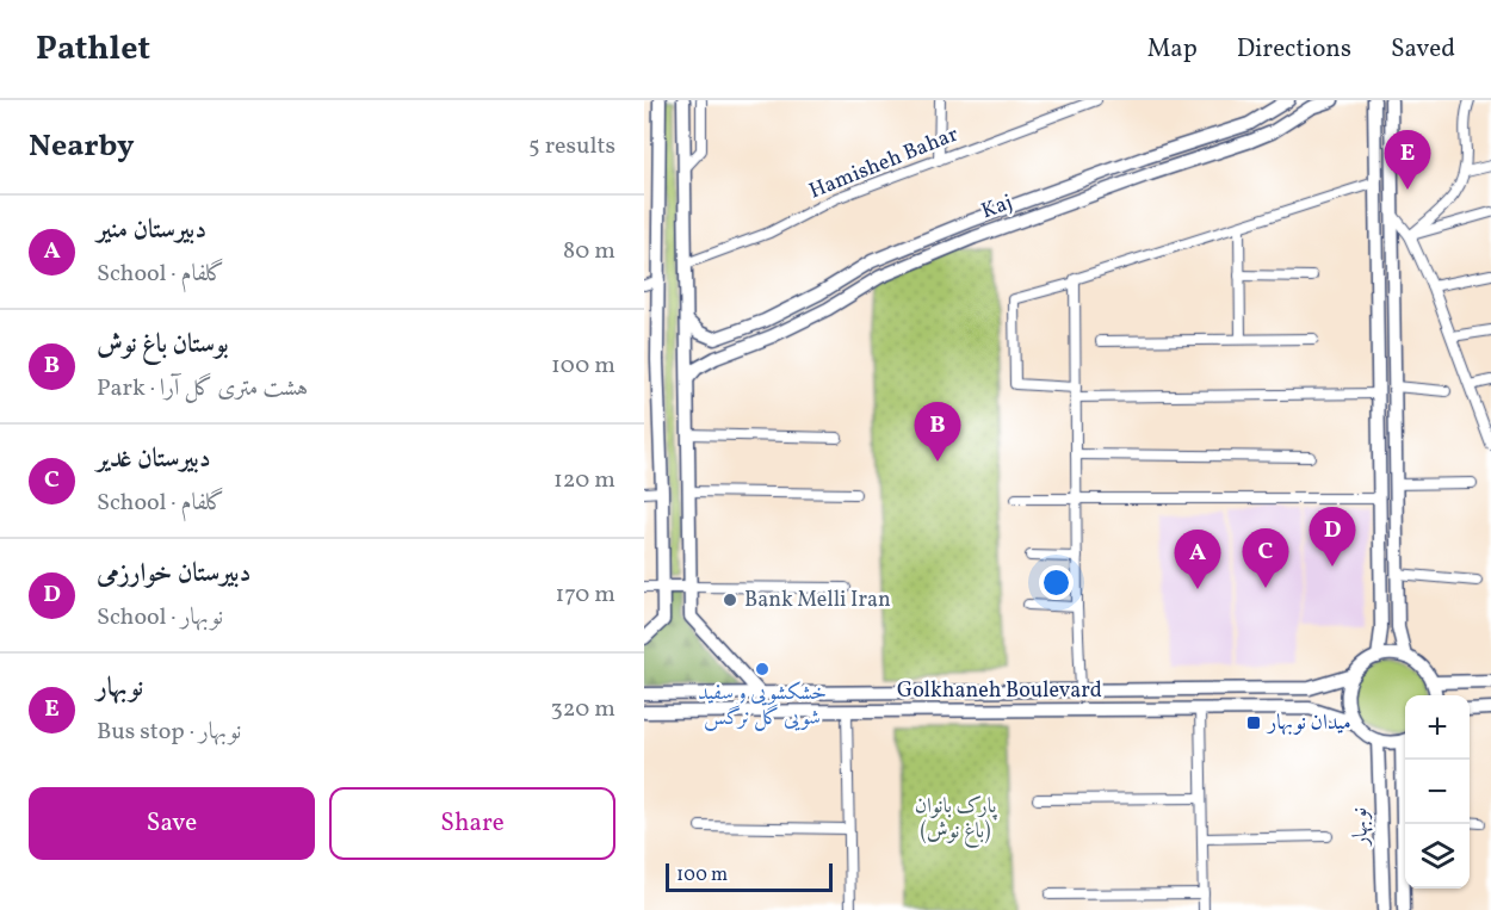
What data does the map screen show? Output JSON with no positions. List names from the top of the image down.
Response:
{
  "streets": {
    "main road": ["Kaj", "Golkhaneh Boulevard", "نوبهار"],
    "street": ["Hamisheh Bahar"]
  },
  "parks": ["پارک بانوان (باغ نوش)"],
  "places": {
    "other": ["Bank Melli Iran", "خشکشویی و سفید شویی گل نرگس"],
    "transit": ["میدان نوبهار"]
  },
  "scale_bar": "100 m",
  "page": {
    "header": "Pathlet",
    "nav": ["Map", "Directions", "Saved"],
    "heading": ["Nearby", "5 results"],
    "pins": [
      "E",
      "B",
      "D",
      "C",
      "A"
    ],
    "list": [
      {
        "mark": "A",
        "name": "دبیرستان منیر",
        "note": "School · گلفام",
        "value": "80 m"
      },
      {
        "mark": "B",
        "name": "بوستان باغ نوش",
        "note": "Park · هشت متری گل آرا",
        "value": "100 m"
      },
      {
        "mark": "C",
        "name": "دبیرستان غدیر",
        "note": "School · گلفام",
        "value": "120 m"
      },
      {
        "mark": "D",
        "name": "دبیرستان خوارزمی",
        "note": "School · نوبهار",
        "value": "170 m"
      },
      {
        "mark": "E",
        "name": "نوبهار",
        "note": "Bus stop · نوبهار",
        "value": "320 m"
      }
    ],
    "map_buttons": ["+", "−"],
    "buttons": ["Save", "Share"],
    "scale": "100 m"
  }
}
